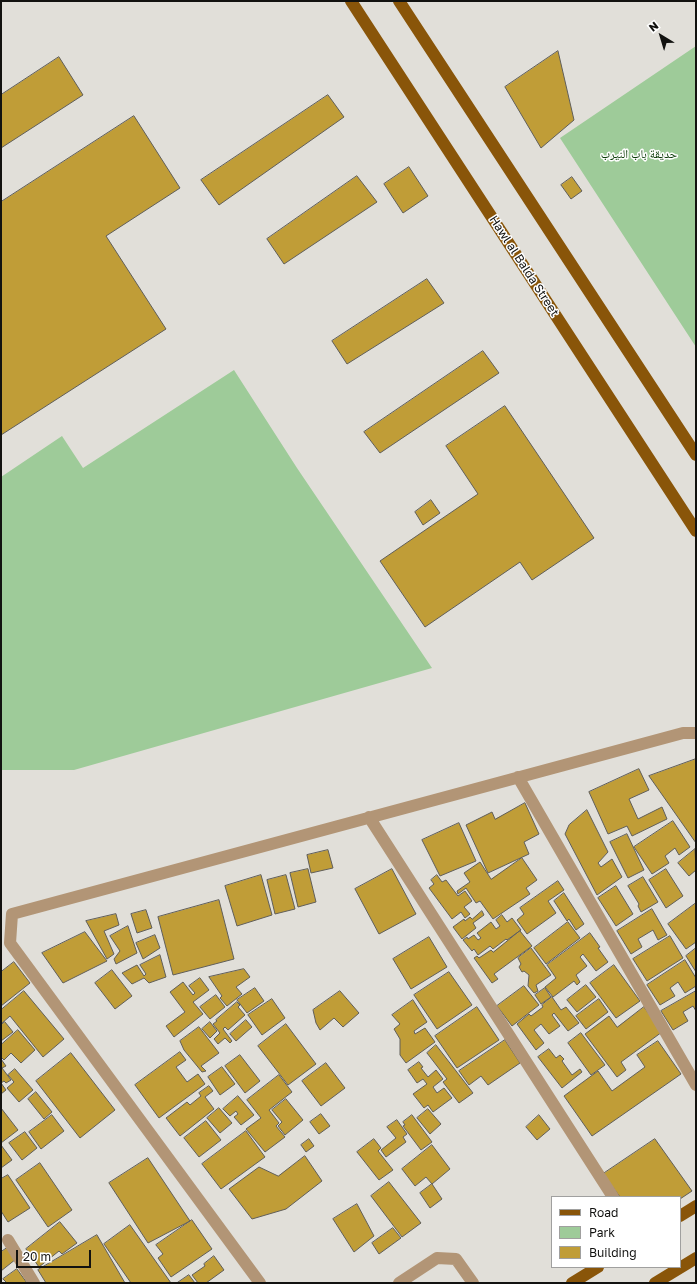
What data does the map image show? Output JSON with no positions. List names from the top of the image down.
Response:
{
  "streets": {
    "main road": ["Hawl al Balda Street"]
  },
  "parks": ["حديقة باب النيرب"],
  "legend": ["Road", "Park", "Building"],
  "scale_bar": "20 m",
  "north": "top left"
}
